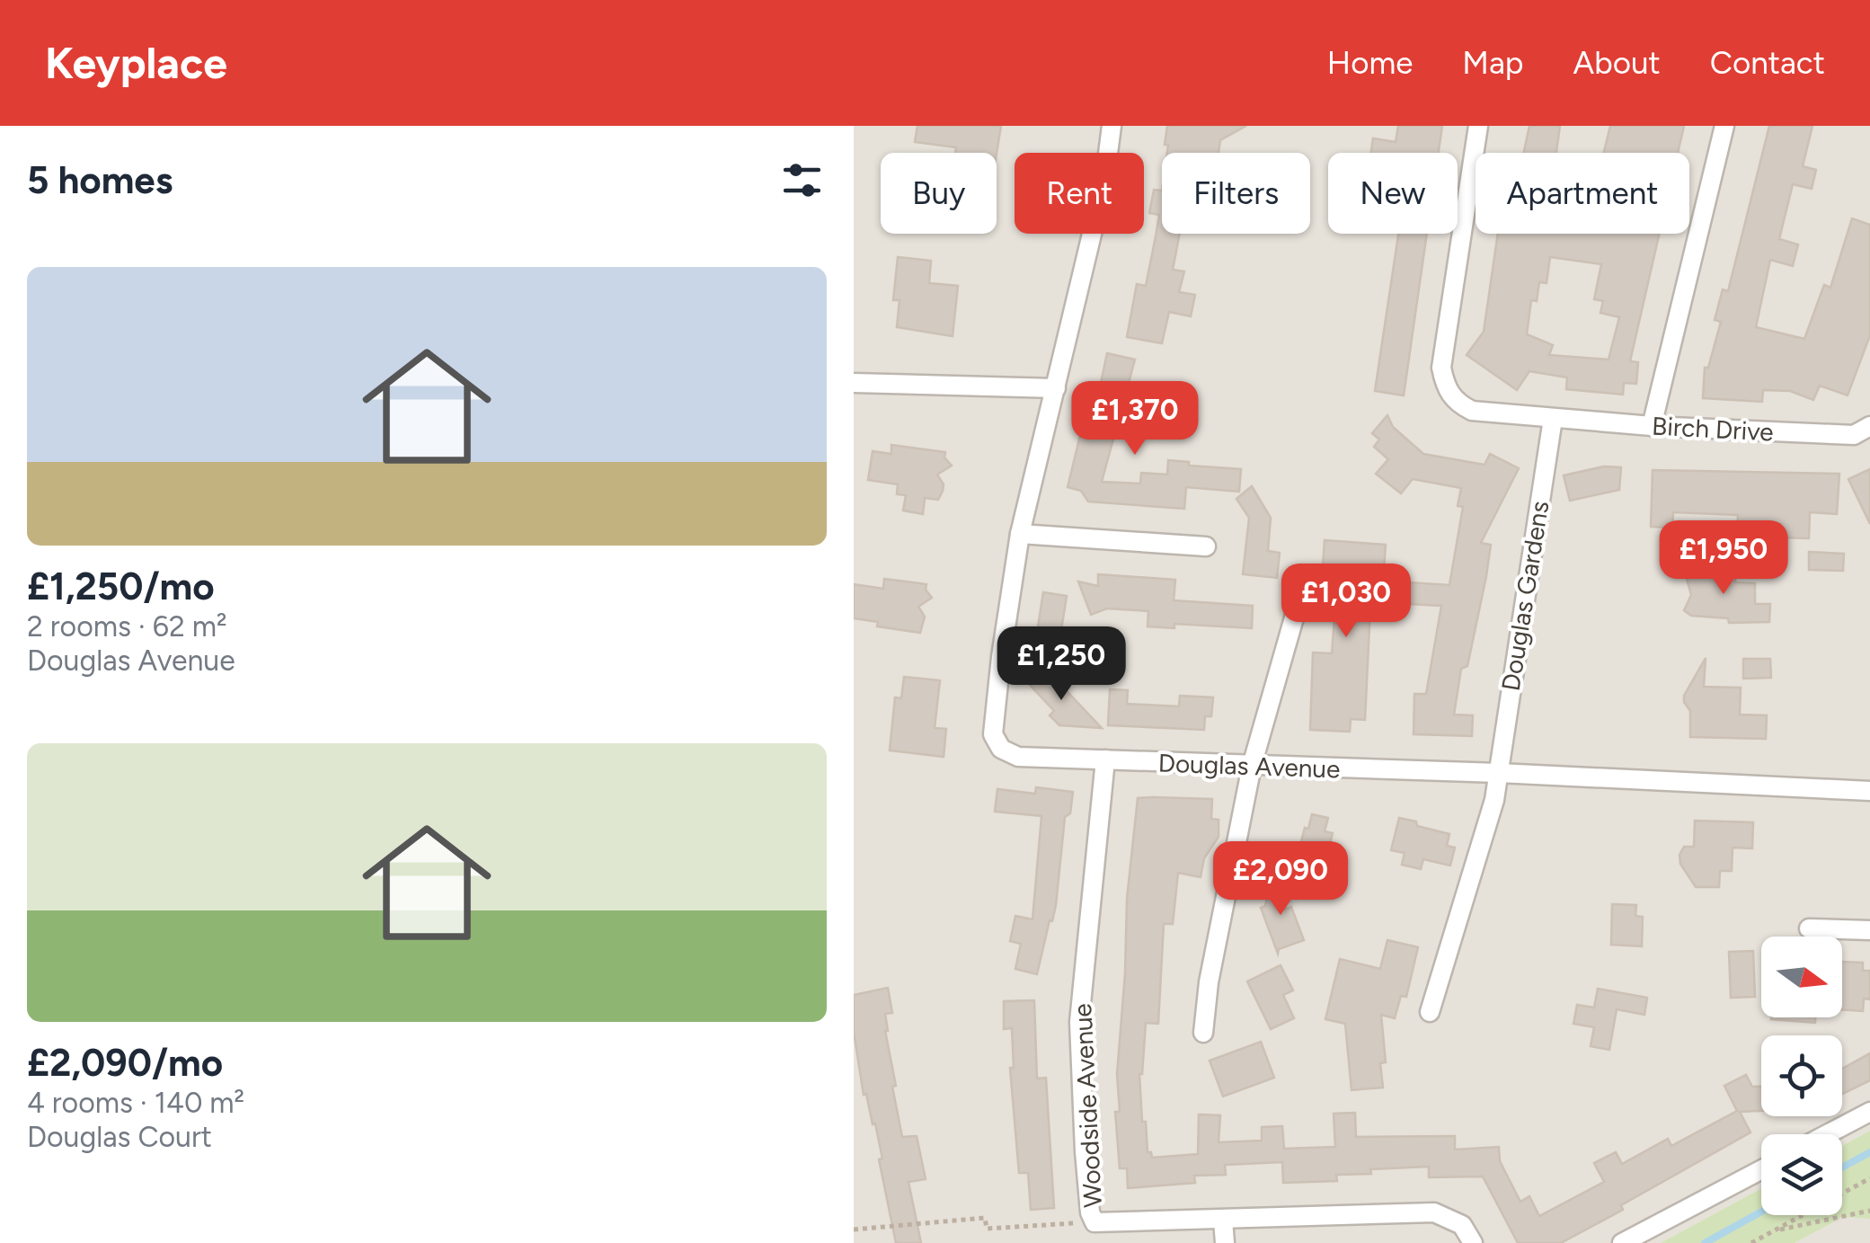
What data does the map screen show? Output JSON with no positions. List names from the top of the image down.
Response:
{
  "streets": {
    "street": [
      "Birch Drive",
      "Douglas Gardens",
      "Douglas Avenue",
      "Woodside Avenue"
    ]
  },
  "crossings": [
    ["Birch Drive", "Douglas Gardens"],
    ["Douglas Gardens", "Douglas Avenue"],
    ["Douglas Avenue", "Woodside Avenue"]
  ],
  "north": "right",
  "page": {
    "header": "Keyplace",
    "nav": [
      "Home",
      "Map",
      "About",
      "Contact"
    ],
    "heading": "5 homes",
    "chip": [
      "Buy",
      "Rent",
      "Filters",
      "New",
      "Apartment"
    ],
    "list": [
      {
        "name": "£1,250/mo",
        "note": "2 rooms · 62 m² · Douglas Avenue"
      },
      {
        "name": "£2,090/mo",
        "note": "4 rooms · 140 m² · Douglas Court"
      }
    ],
    "price": [
      "£1,370",
      "£1,950",
      "£1,030",
      "£1,250",
      "£2,090"
    ]
  }
}
